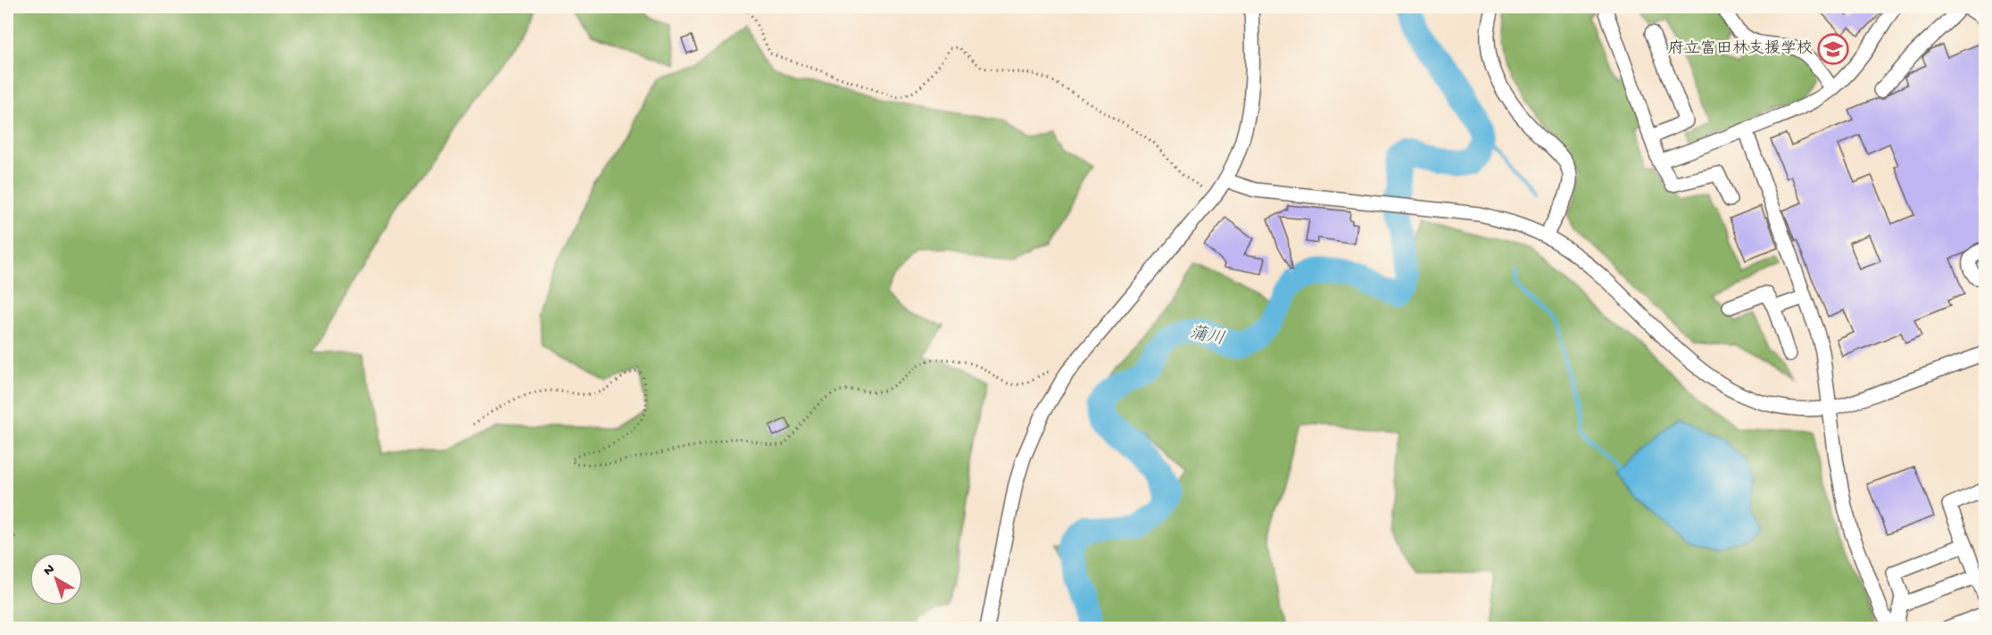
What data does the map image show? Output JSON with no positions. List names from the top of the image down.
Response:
{
  "water": ["蒲川"],
  "places": {
    "school or university": ["府立富田林支援学校"]
  },
  "north": "top left"
}
